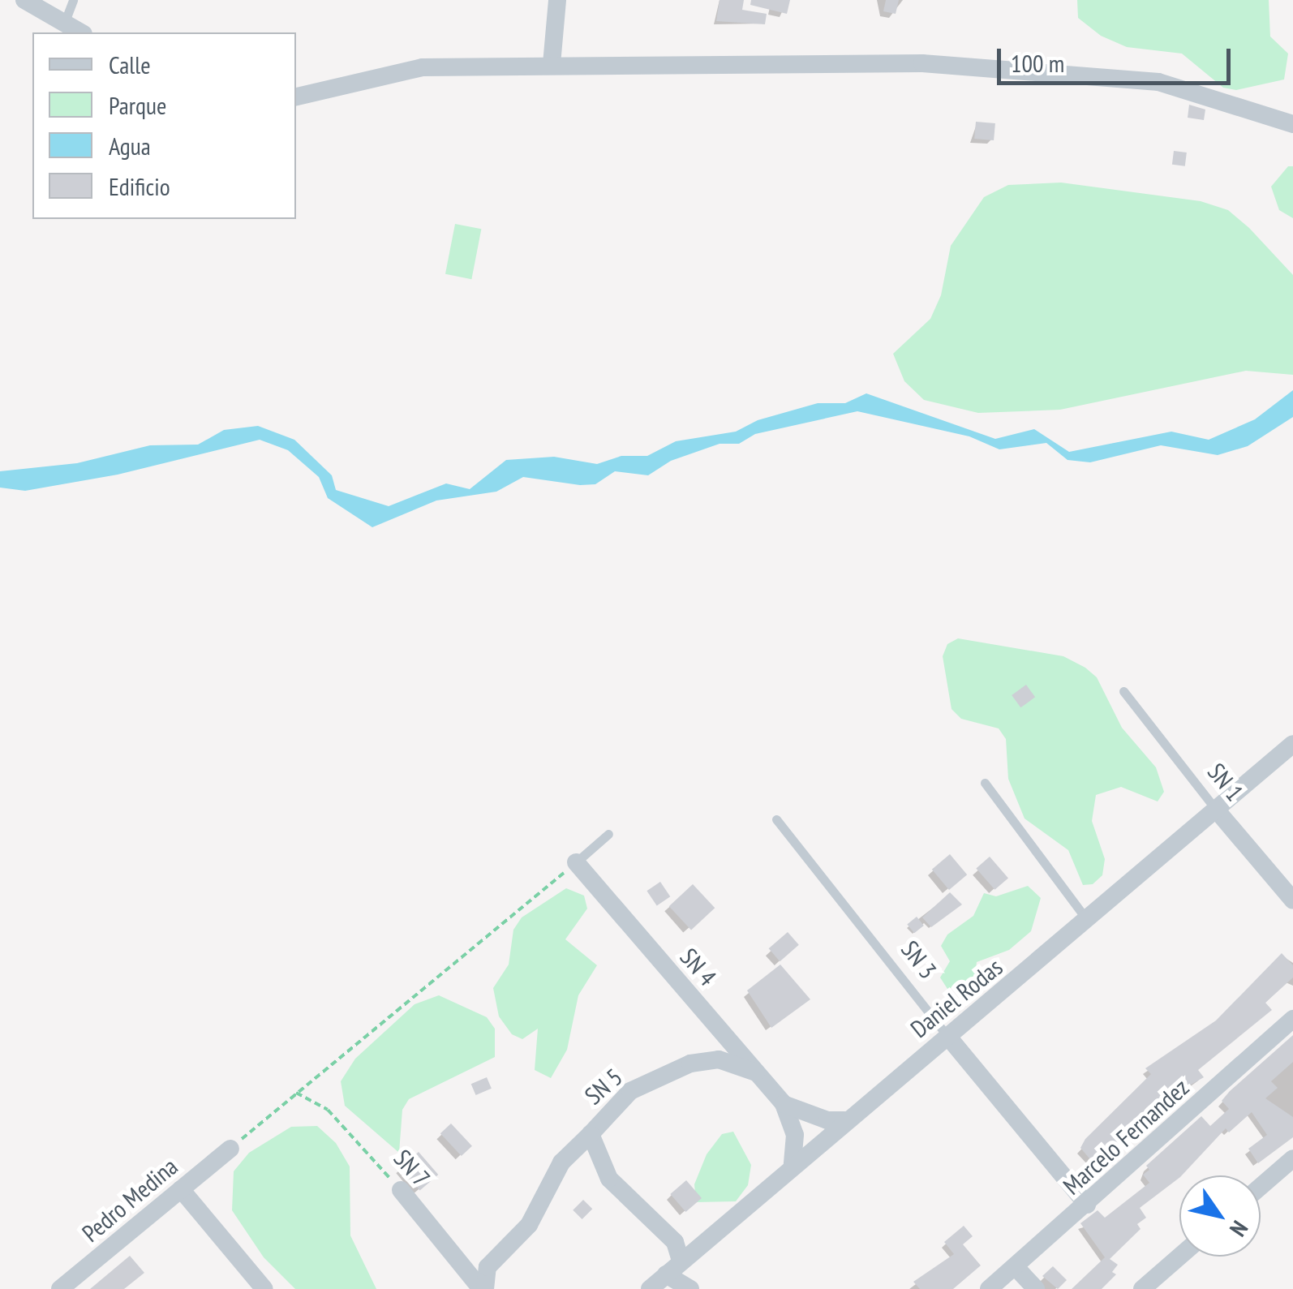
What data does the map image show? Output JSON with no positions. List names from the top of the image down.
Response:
{
  "streets": {
    "street": [
      "SN 1",
      "SN 3",
      "SN 4",
      "Daniel Rodas",
      "SN 5",
      "Marcelo Fernandez",
      "SN 7",
      "Pedro Medina"
    ]
  },
  "crossings": [
    ["SN 1", "Daniel Rodas"],
    ["SN 3", "Daniel Rodas"],
    ["SN 3", "Marcelo Fernandez"],
    ["SN 4", "Daniel Rodas"],
    ["SN 4", "SN 5"],
    ["Daniel Rodas", "SN 5"]
  ],
  "legend": [
    "Calle",
    "Parque",
    "Agua",
    "Edificio"
  ],
  "scale_bar": "100 m",
  "north": "bottom right"
}
